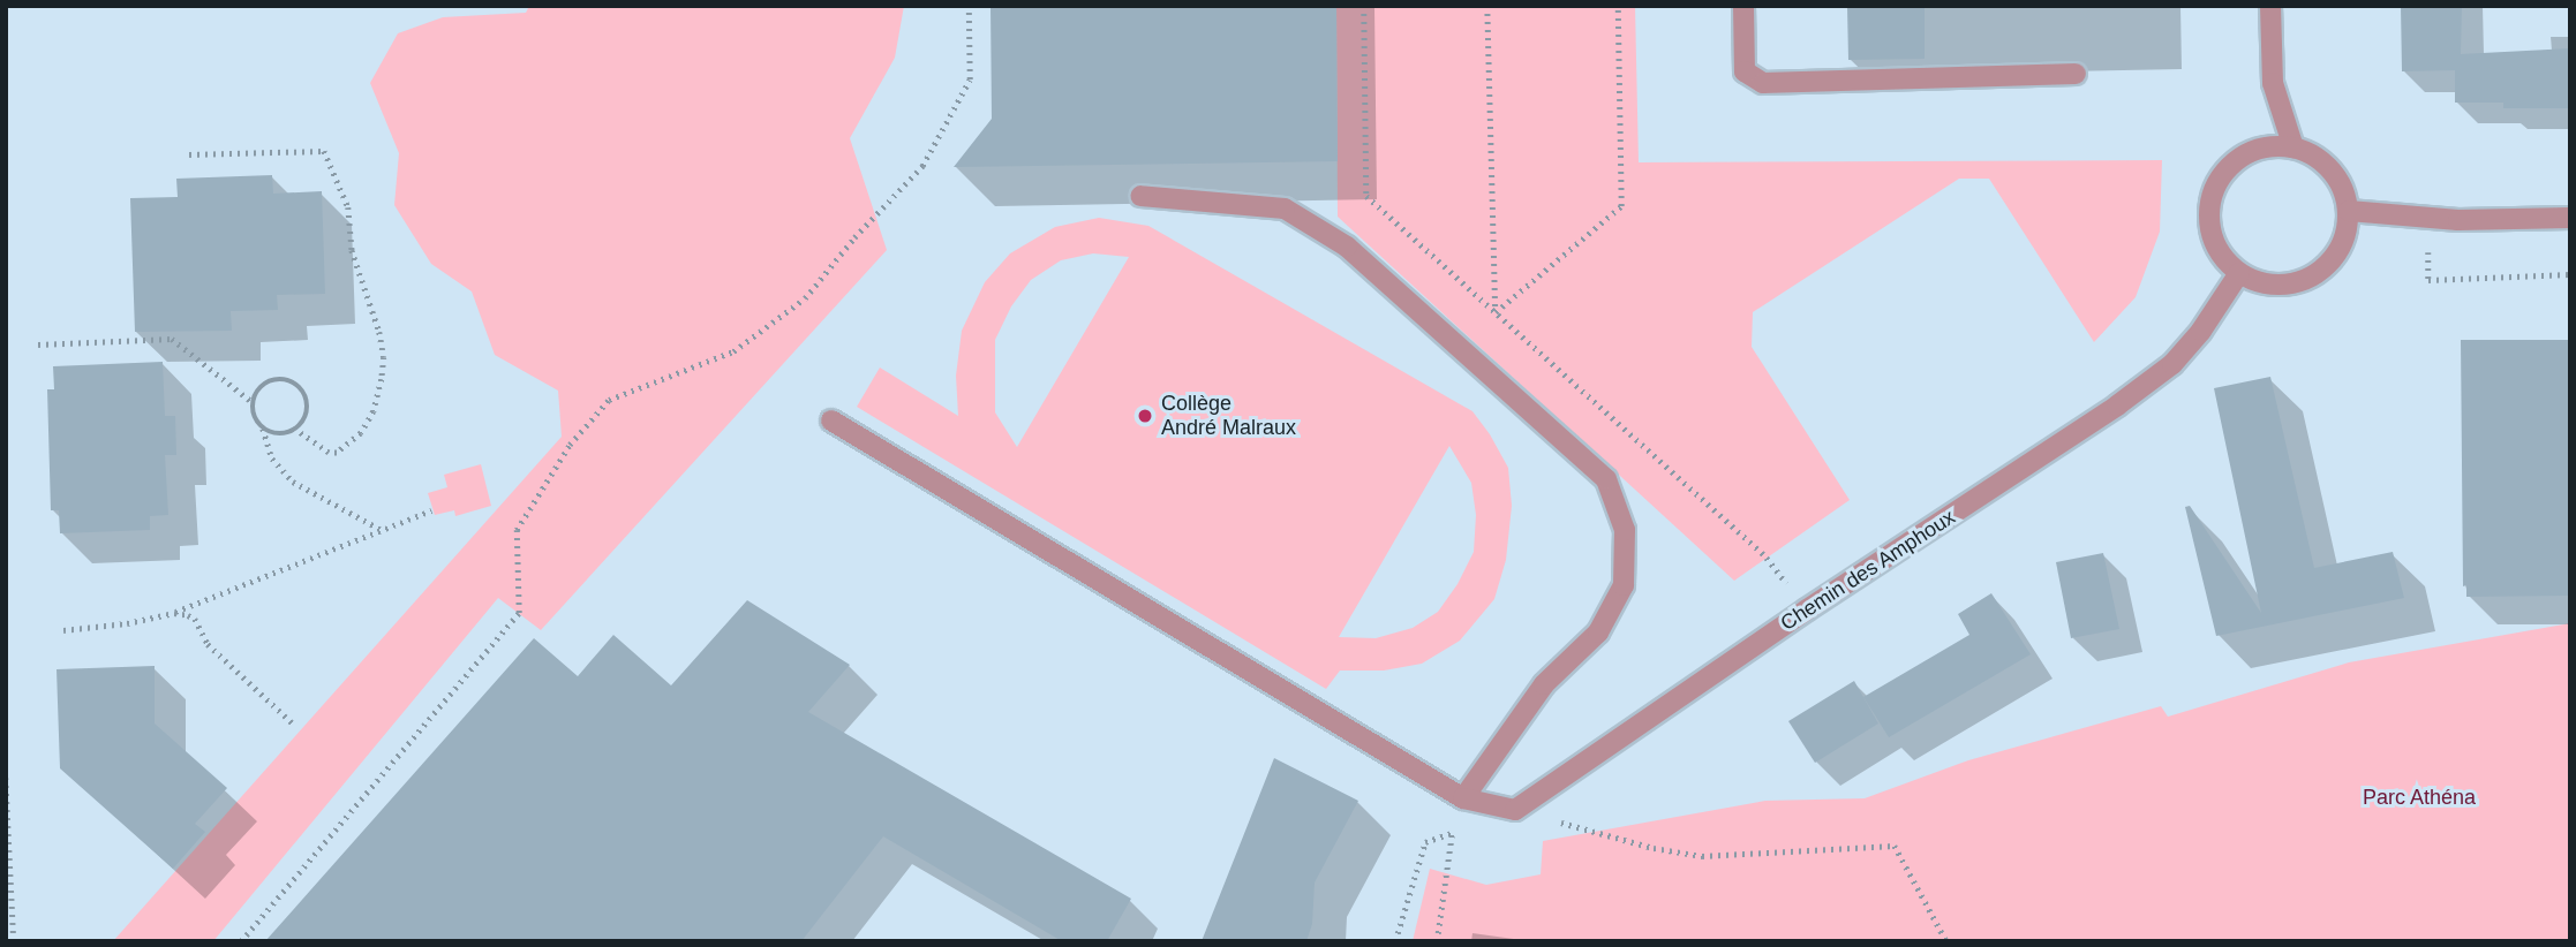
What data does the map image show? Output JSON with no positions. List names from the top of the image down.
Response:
{
  "streets": {
    "street": ["Chemin des Amphoux"]
  },
  "parks": ["Parc Athéna"],
  "places": ["Collège André Malraux"]
}
